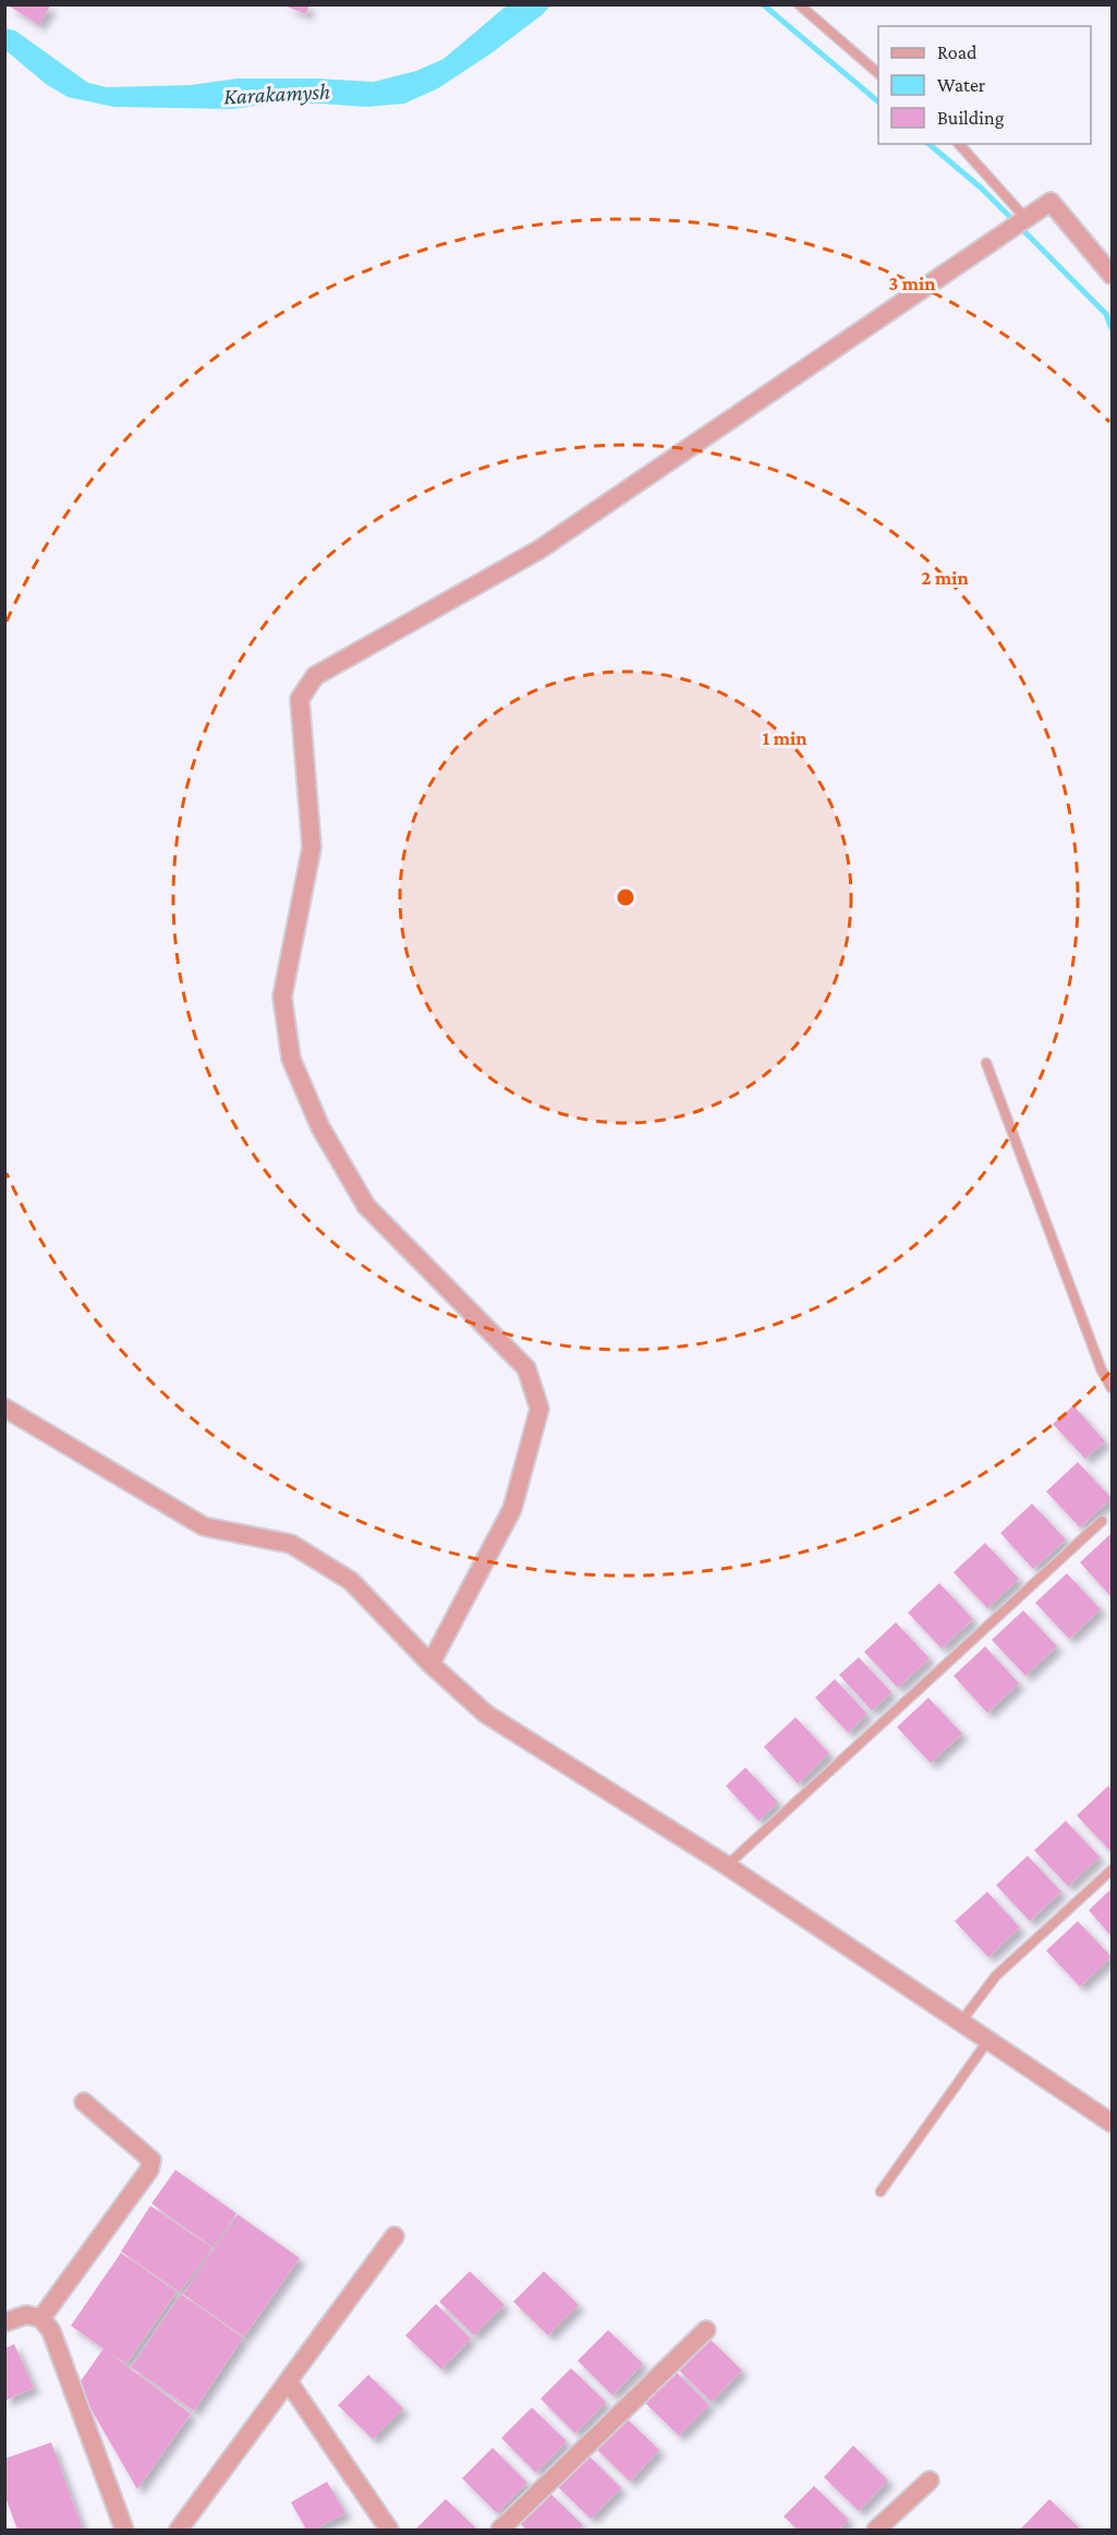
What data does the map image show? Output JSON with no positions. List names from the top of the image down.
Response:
{
  "water": ["Karakamysh"],
  "legend": ["Road", "Water", "Building"],
  "rings": ["3 min", "2 min", "1 min"]
}
